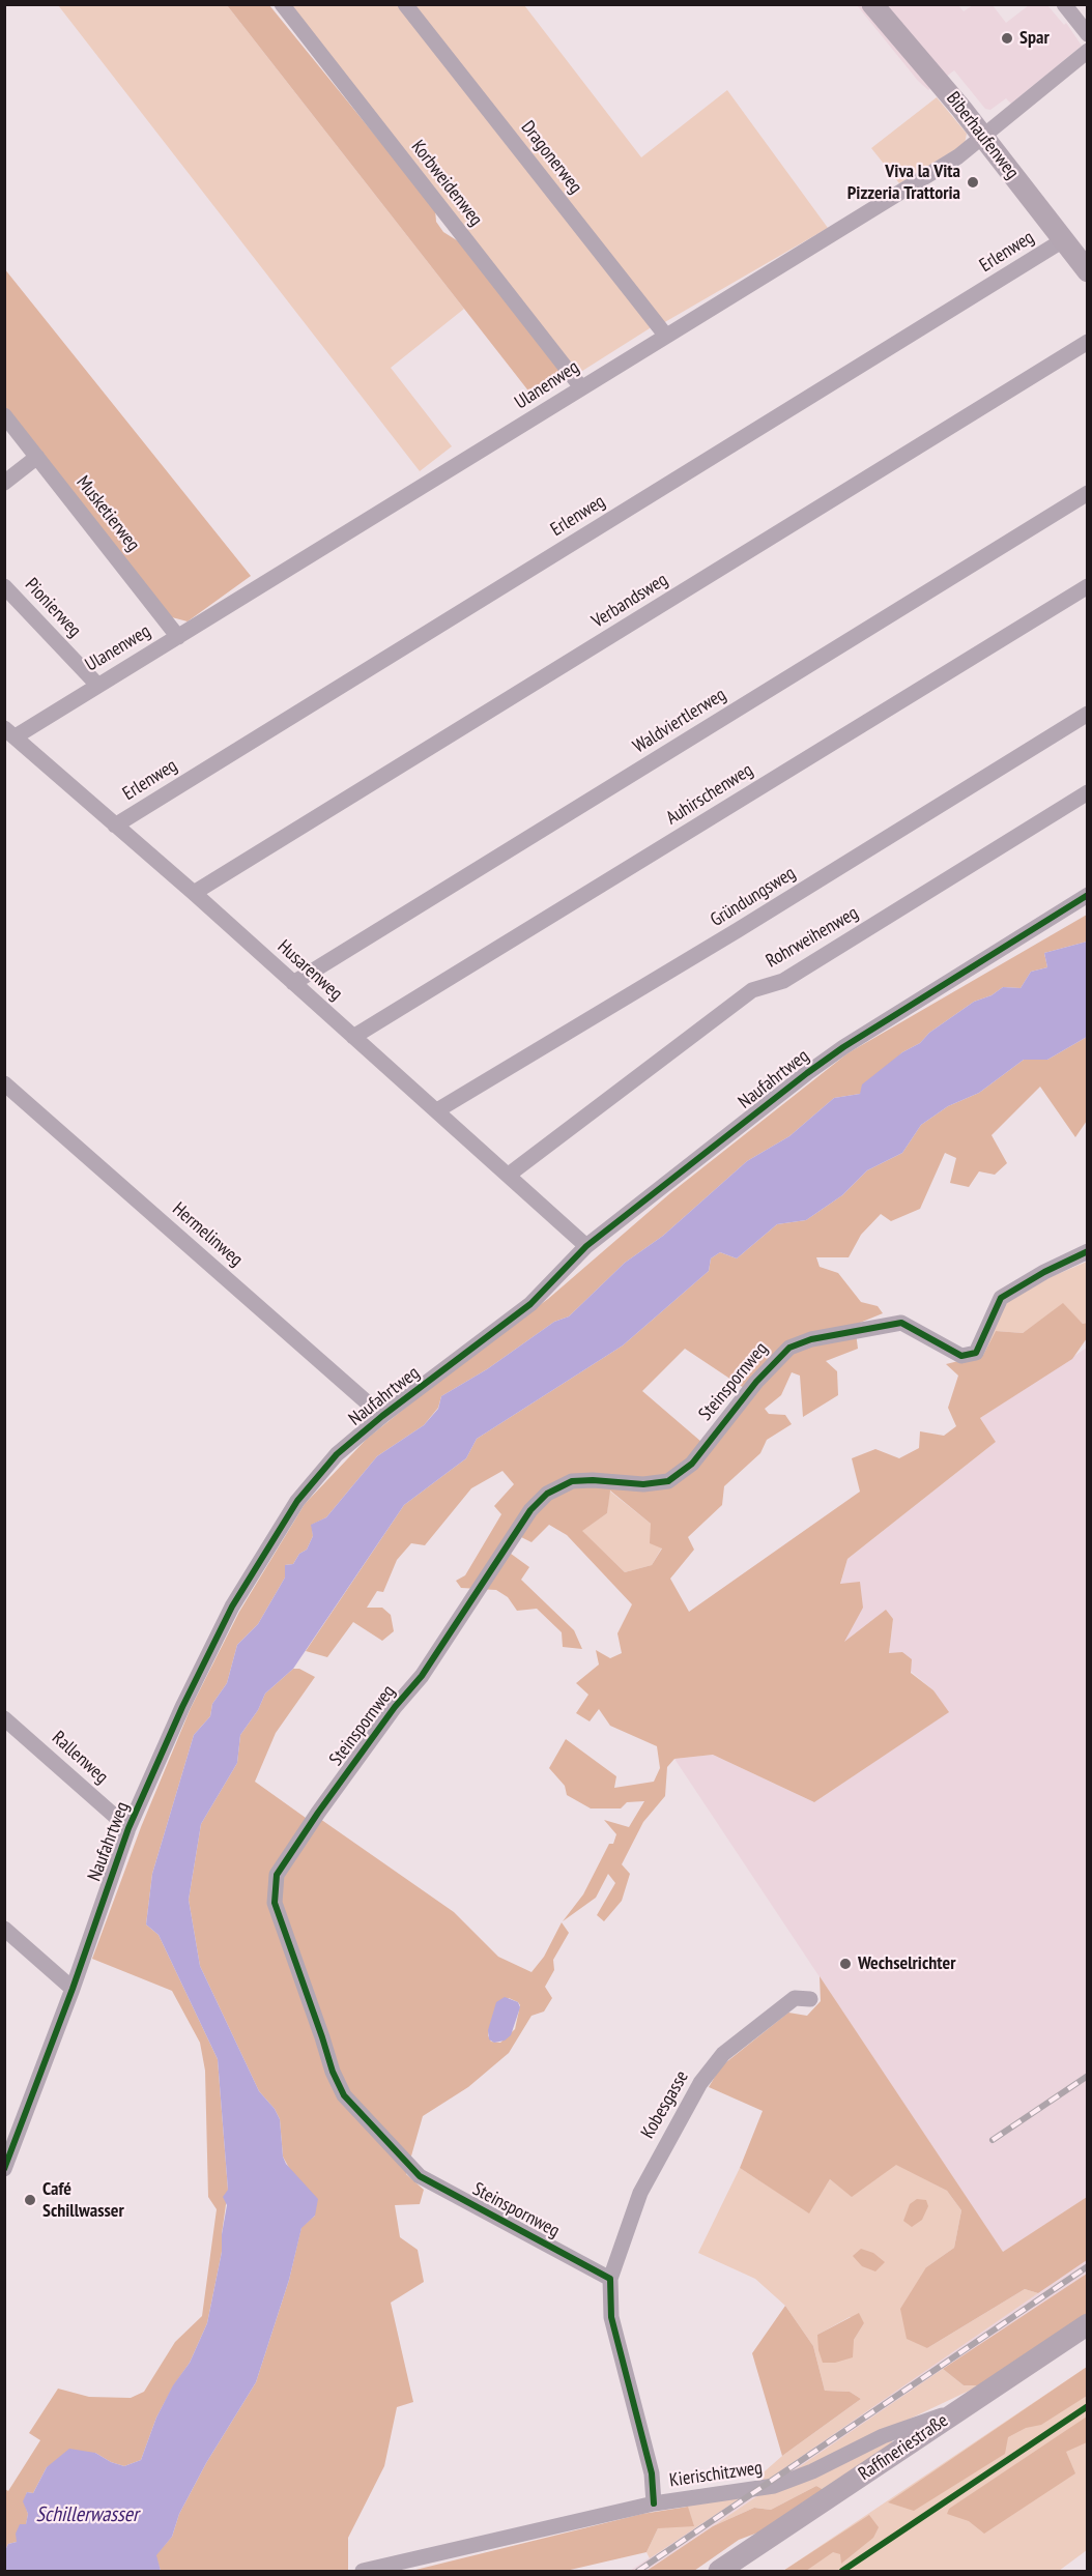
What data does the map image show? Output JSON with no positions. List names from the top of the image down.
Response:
{
  "streets": {
    "main road": ["Biberhaufenweg", "Raffineriestraße"],
    "street": [
      "Dragonerweg",
      "Korbweidenweg",
      "Erlenweg",
      "Ulanenweg",
      "Musketierweg",
      "Verbandsweg",
      "Pionierweg",
      "Waldviertlerweg",
      "Auhirschenweg",
      "Gründungsweg",
      "Rohrweihenweg",
      "Husarenweg",
      "Naufahrtweg",
      "Hermelinweg",
      "Steinspornweg",
      "Rallenweg",
      "Kobesgasse",
      "Kierischitzweg"
    ]
  },
  "crossings": [
    ["Biberhaufenweg", "Erlenweg"],
    ["Biberhaufenweg", "Ulanenweg"],
    ["Dragonerweg", "Ulanenweg"],
    ["Korbweidenweg", "Ulanenweg"],
    ["Erlenweg", "Husarenweg"],
    ["Ulanenweg", "Musketierweg"],
    ["Ulanenweg", "Pionierweg"],
    ["Ulanenweg", "Husarenweg"],
    ["Verbandsweg", "Husarenweg"],
    ["Waldviertlerweg", "Husarenweg"],
    ["Auhirschenweg", "Husarenweg"],
    ["Gründungsweg", "Husarenweg"],
    ["Rohrweihenweg", "Husarenweg"],
    ["Husarenweg", "Naufahrtweg"],
    ["Naufahrtweg", "Hermelinweg"],
    ["Naufahrtweg", "Rallenweg"],
    ["Steinspornweg", "Kobesgasse"],
    ["Raffineriestraße", "Kierischitzweg"]
  ],
  "water": ["Schillerwasser"],
  "places": [
    "Spar",
    "Viva la Vita Pizzeria Trattoria",
    "Wechselrichter",
    "Café Schillwasser"
  ]
}
